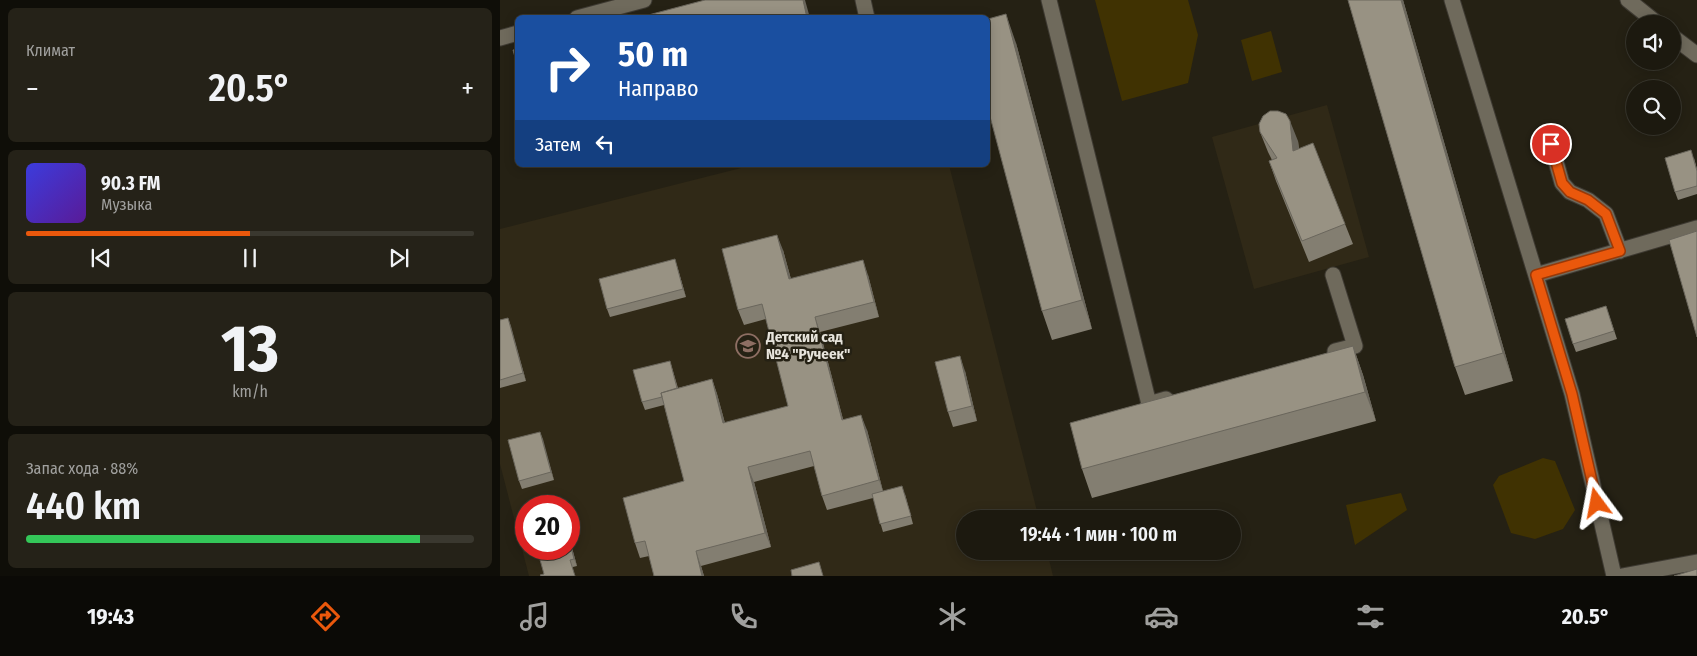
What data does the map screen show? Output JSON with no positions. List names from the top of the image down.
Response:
{
  "places": {
    "school or university": ["Детский сад №4 \"Ручеек\""]
  },
  "page": {
    "tile": [
      "Климат",
      ["13", "km/h"],
      ["Запас хода · 88%", "440 km"]
    ],
    "turn": ["50 m", "Направо"],
    "heat": ["−", "20.5°", "+"],
    "then": "Затем",
    "song": ["90.3 FM", "Музыка"],
    "limit": "20",
    "trip": "19:44 · 1 мин · 100 m",
    "tabs": ["19:43", "20.5°"]
  }
}
